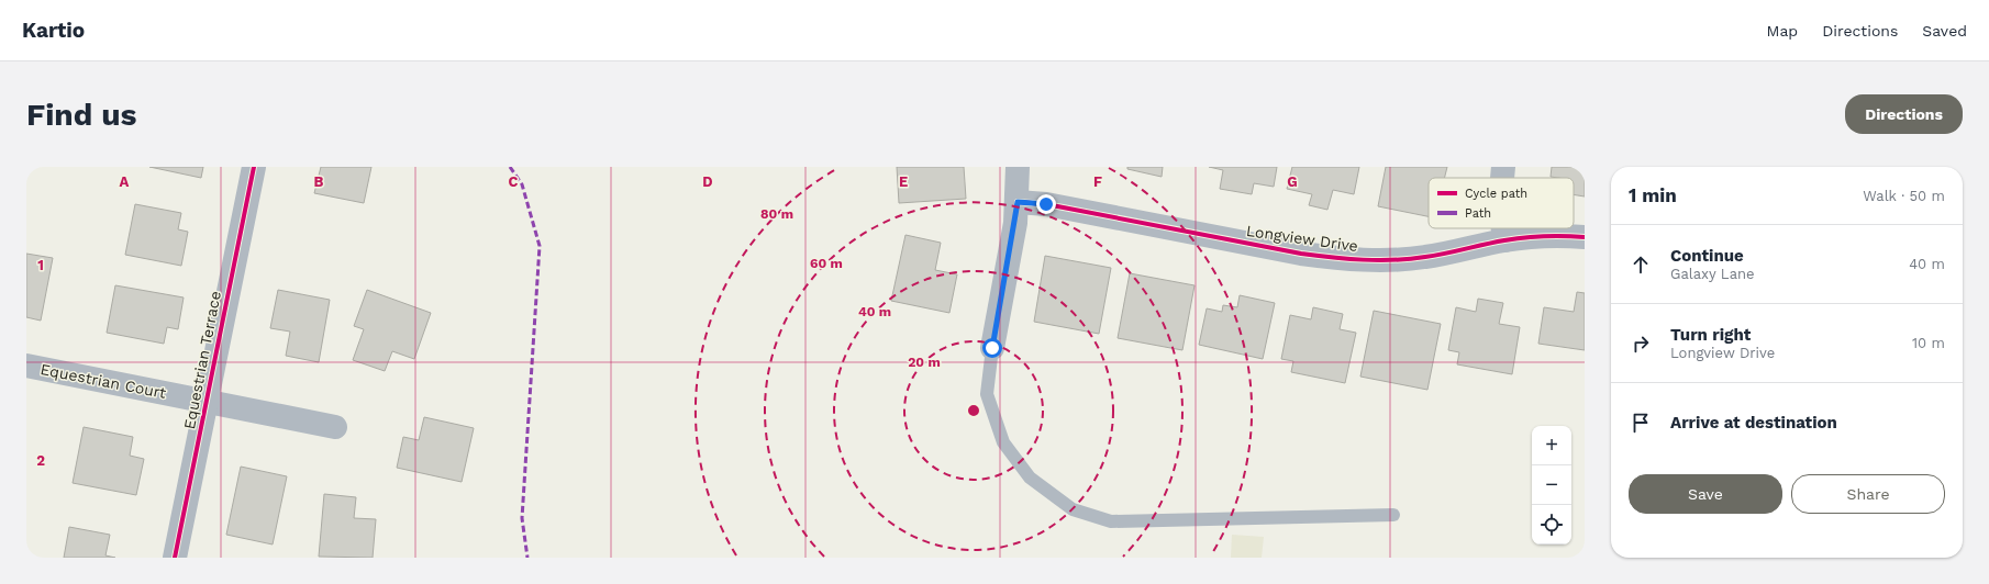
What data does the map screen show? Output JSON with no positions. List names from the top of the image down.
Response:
{
  "streets": {
    "street": ["Longview Drive", "Equestrian Terrace", "Equestrian Court"]
  },
  "crossings": [
    ["Equestrian Terrace", "Equestrian Court"]
  ],
  "legend": ["Cycle path", "Path"],
  "page": {
    "header": "Kartio",
    "nav": ["Map", "Directions", "Saved"],
    "buttons": [
      "Directions",
      ["Save", "Share"]
    ],
    "title": "Find us",
    "heading": ["1 min", "Walk · 50 m"],
    "list": [
      ["Continue", "Galaxy Lane", "40 m"],
      ["Turn right", "Longview Drive", "10 m"],
      "Arrive at destination"
    ],
    "map_buttons": ["+", "−"]
  },
  "grid": {
    "columns": [
      "A",
      "B",
      "C",
      "D",
      "E",
      "F",
      "G"
    ],
    "rows": ["1", "2"]
  },
  "rings": [
    "80 m",
    "60 m",
    "40 m",
    "20 m"
  ]
}
